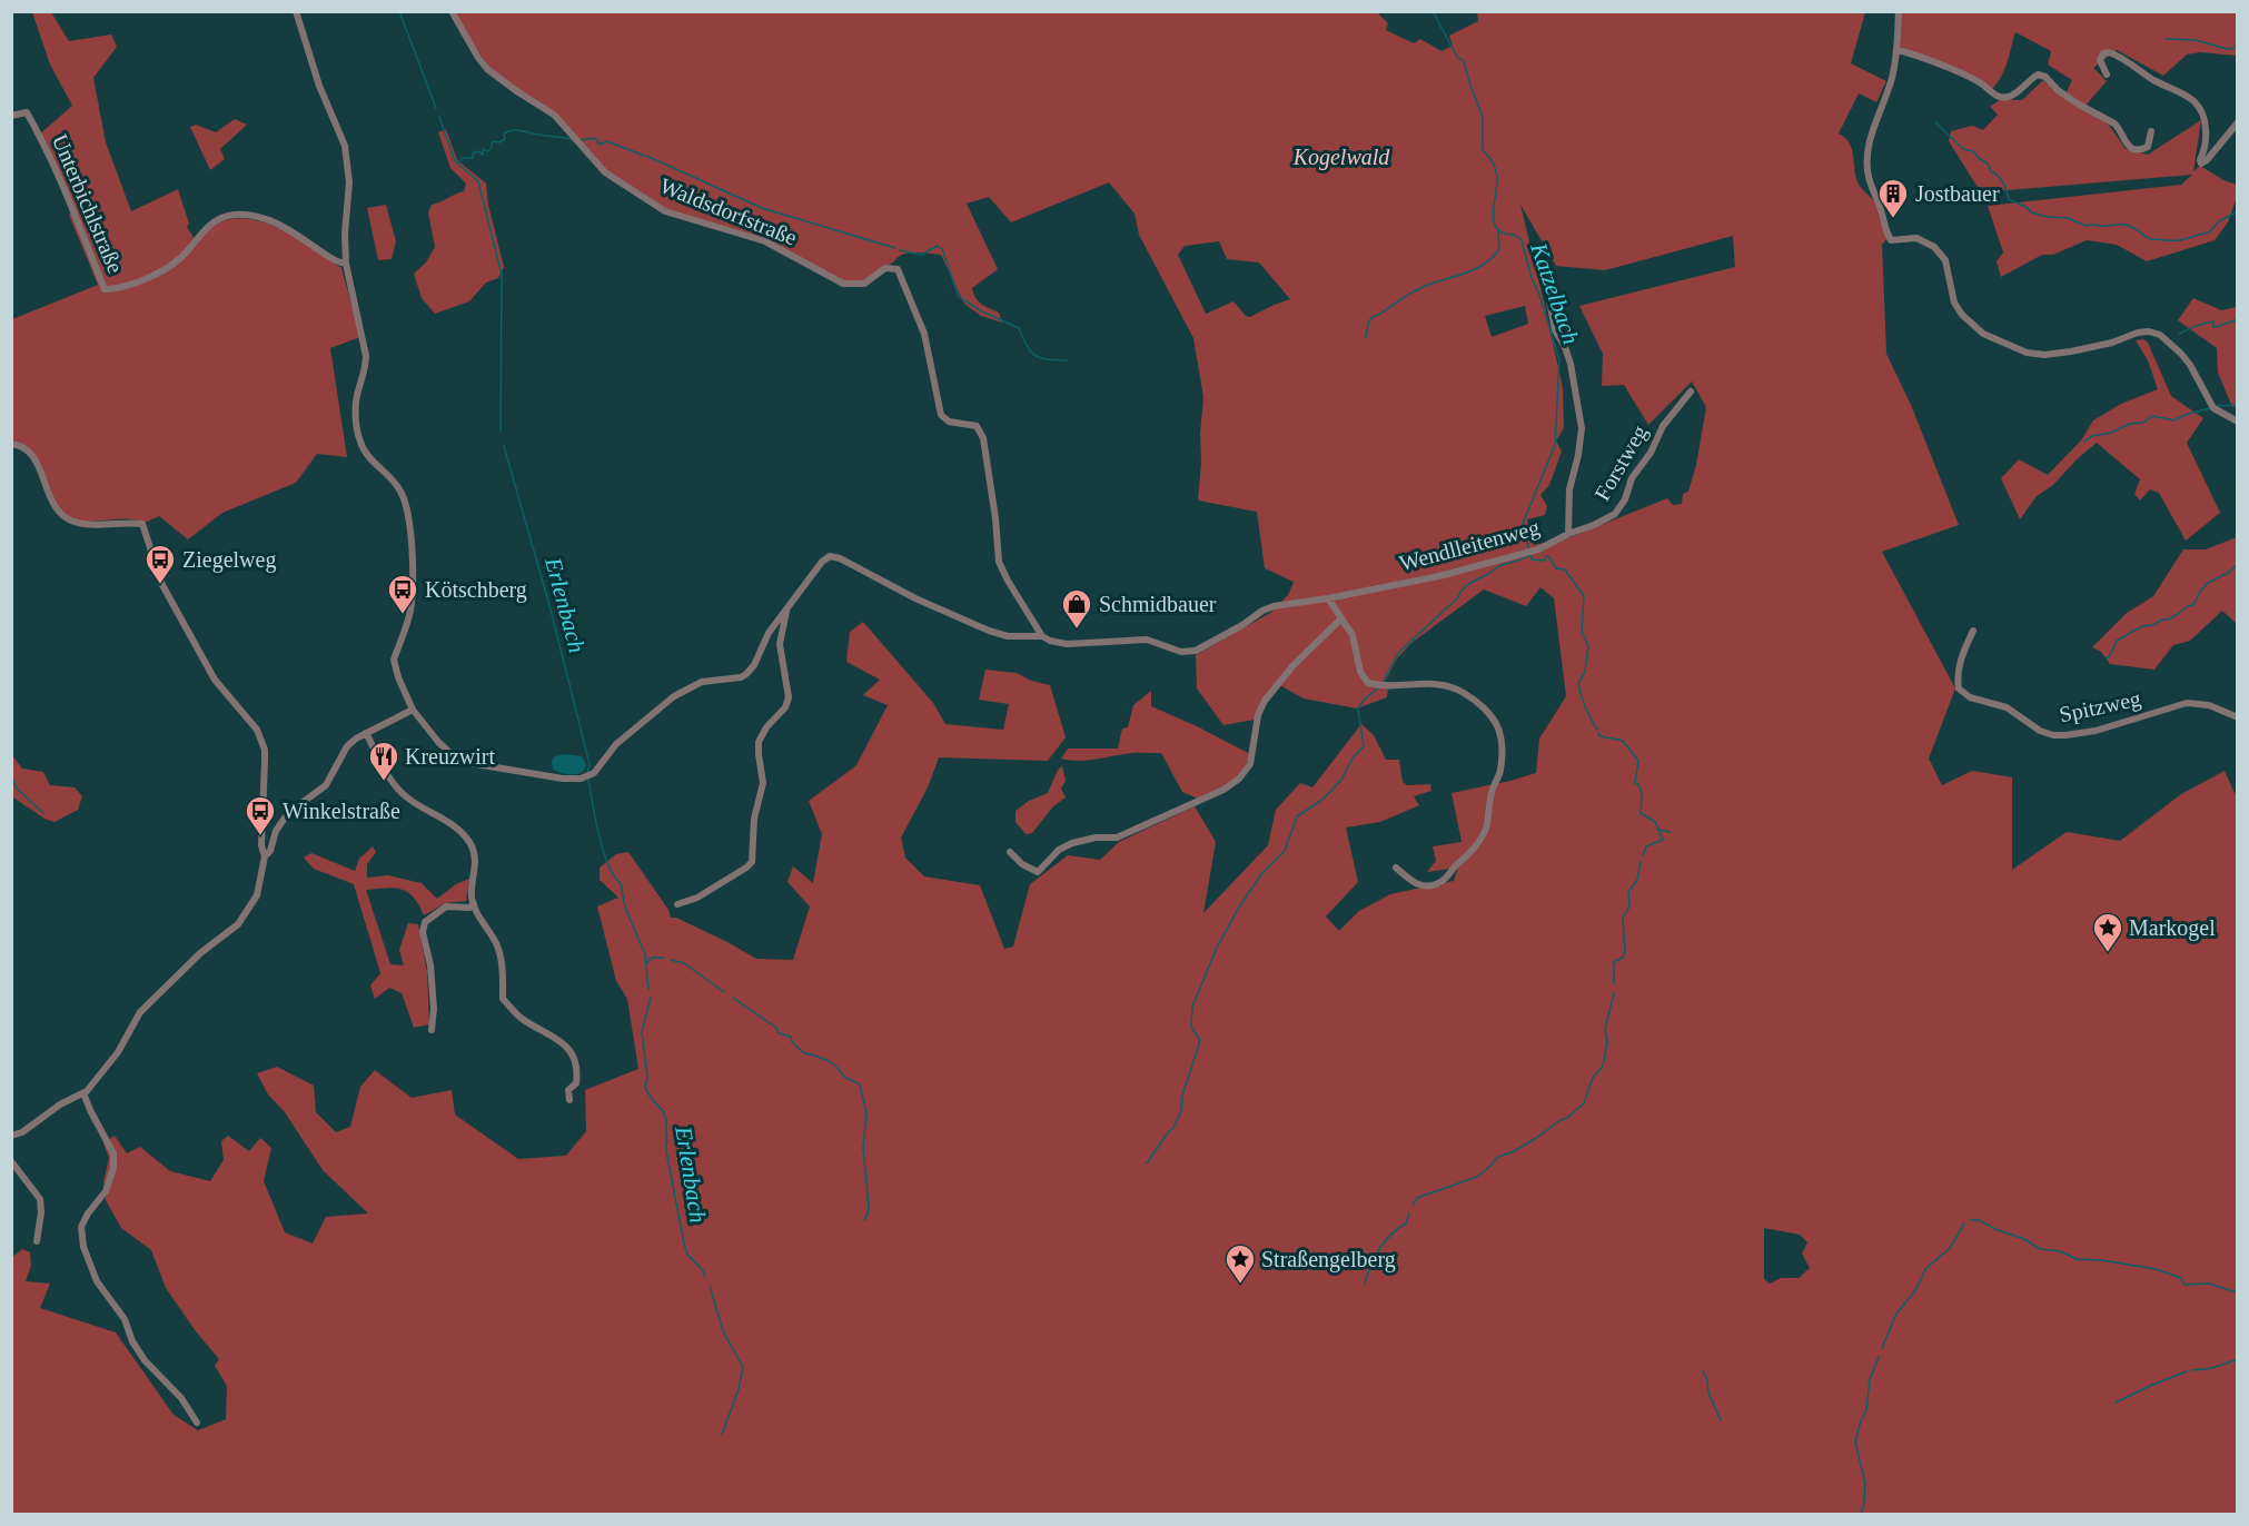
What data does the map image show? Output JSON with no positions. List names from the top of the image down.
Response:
{
  "streets": {
    "street": [
      "Unterbichlstraße",
      "Waldsdorfstraße",
      "Forstweg",
      "Wendlleitenweg",
      "Spitzweg"
    ]
  },
  "crossings": [
    ["Forstweg", "Wendlleitenweg"]
  ],
  "water": ["Katzelbach", "Erlenbach"],
  "parks": ["Kogelwald"],
  "places": {
    "building": ["Jostbauer"],
    "bus stop": ["Ziegelweg", "Kötschberg", "Winkelstraße"],
    "shop": ["Schmidbauer"],
    "restaurant": ["Kreuzwirt"],
    "place": ["Markogel", "Straßengelberg"]
  }
}
